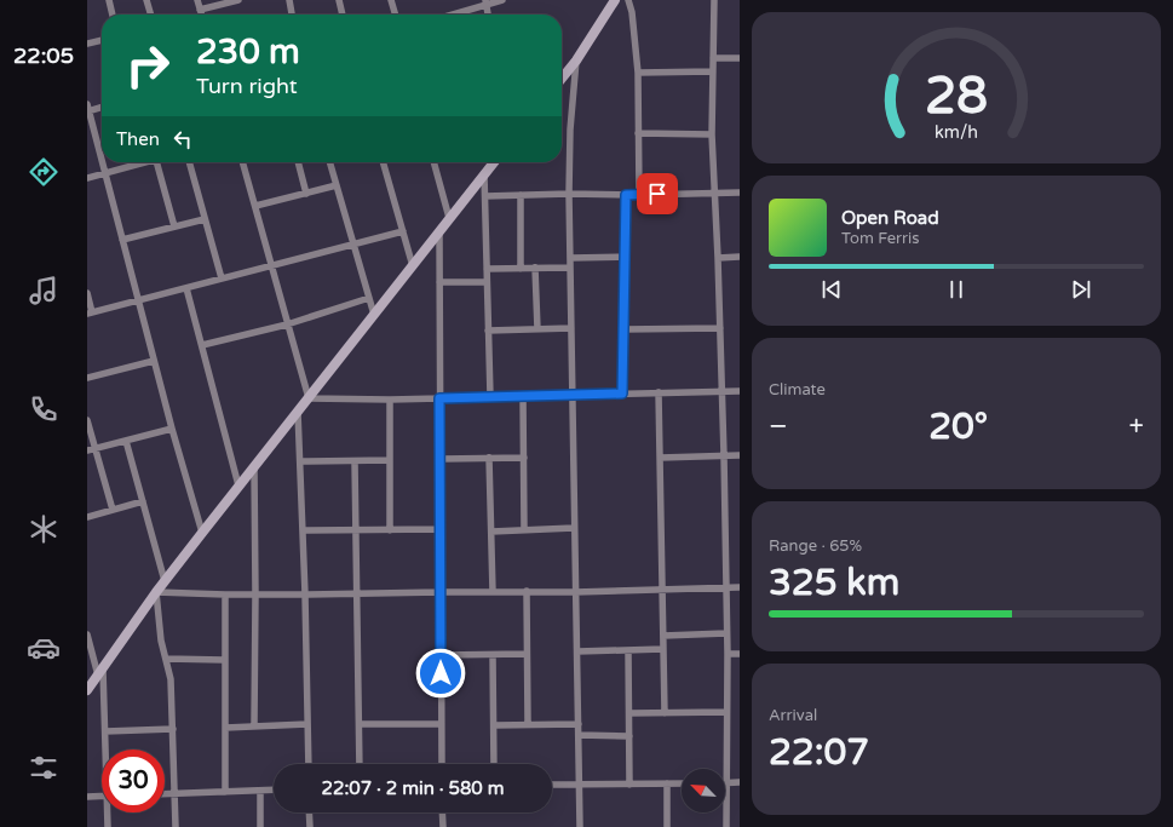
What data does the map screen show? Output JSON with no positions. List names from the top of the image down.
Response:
{
  "north": "top left",
  "page": {
    "tabs": "22:05",
    "turn": ["230 m", "Turn right"],
    "then": "Then",
    "song": ["Open Road", "Tom Ferris"],
    "tile": [
      "Climate",
      ["Range · 65%", "325 km"],
      ["Arrival", "22:07"]
    ],
    "heat": ["−", "20°", "+"],
    "limit": "30",
    "trip": "22:07 · 2 min · 580 m",
    "gauge": ["28", "km/h"]
  }
}
